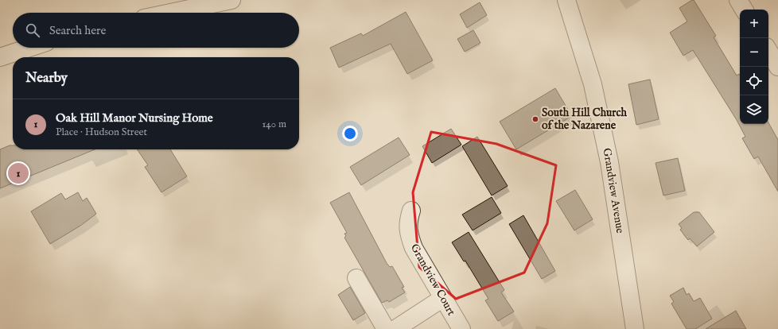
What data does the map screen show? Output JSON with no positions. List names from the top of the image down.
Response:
{
  "streets": {
    "street": ["Grandview Avenue", "Grandview Court"]
  },
  "places": ["South Hill Church of the Nazarene"],
  "page": {
    "map_buttons": ["+", "−"],
    "search": "Search here",
    "heading": "Nearby",
    "list": [
      {
        "mark": "1",
        "name": "Oak Hill Manor Nursing Home",
        "note": "Place · Hudson Street",
        "value": "140 m"
      }
    ],
    "pins": "1"
  }
}
